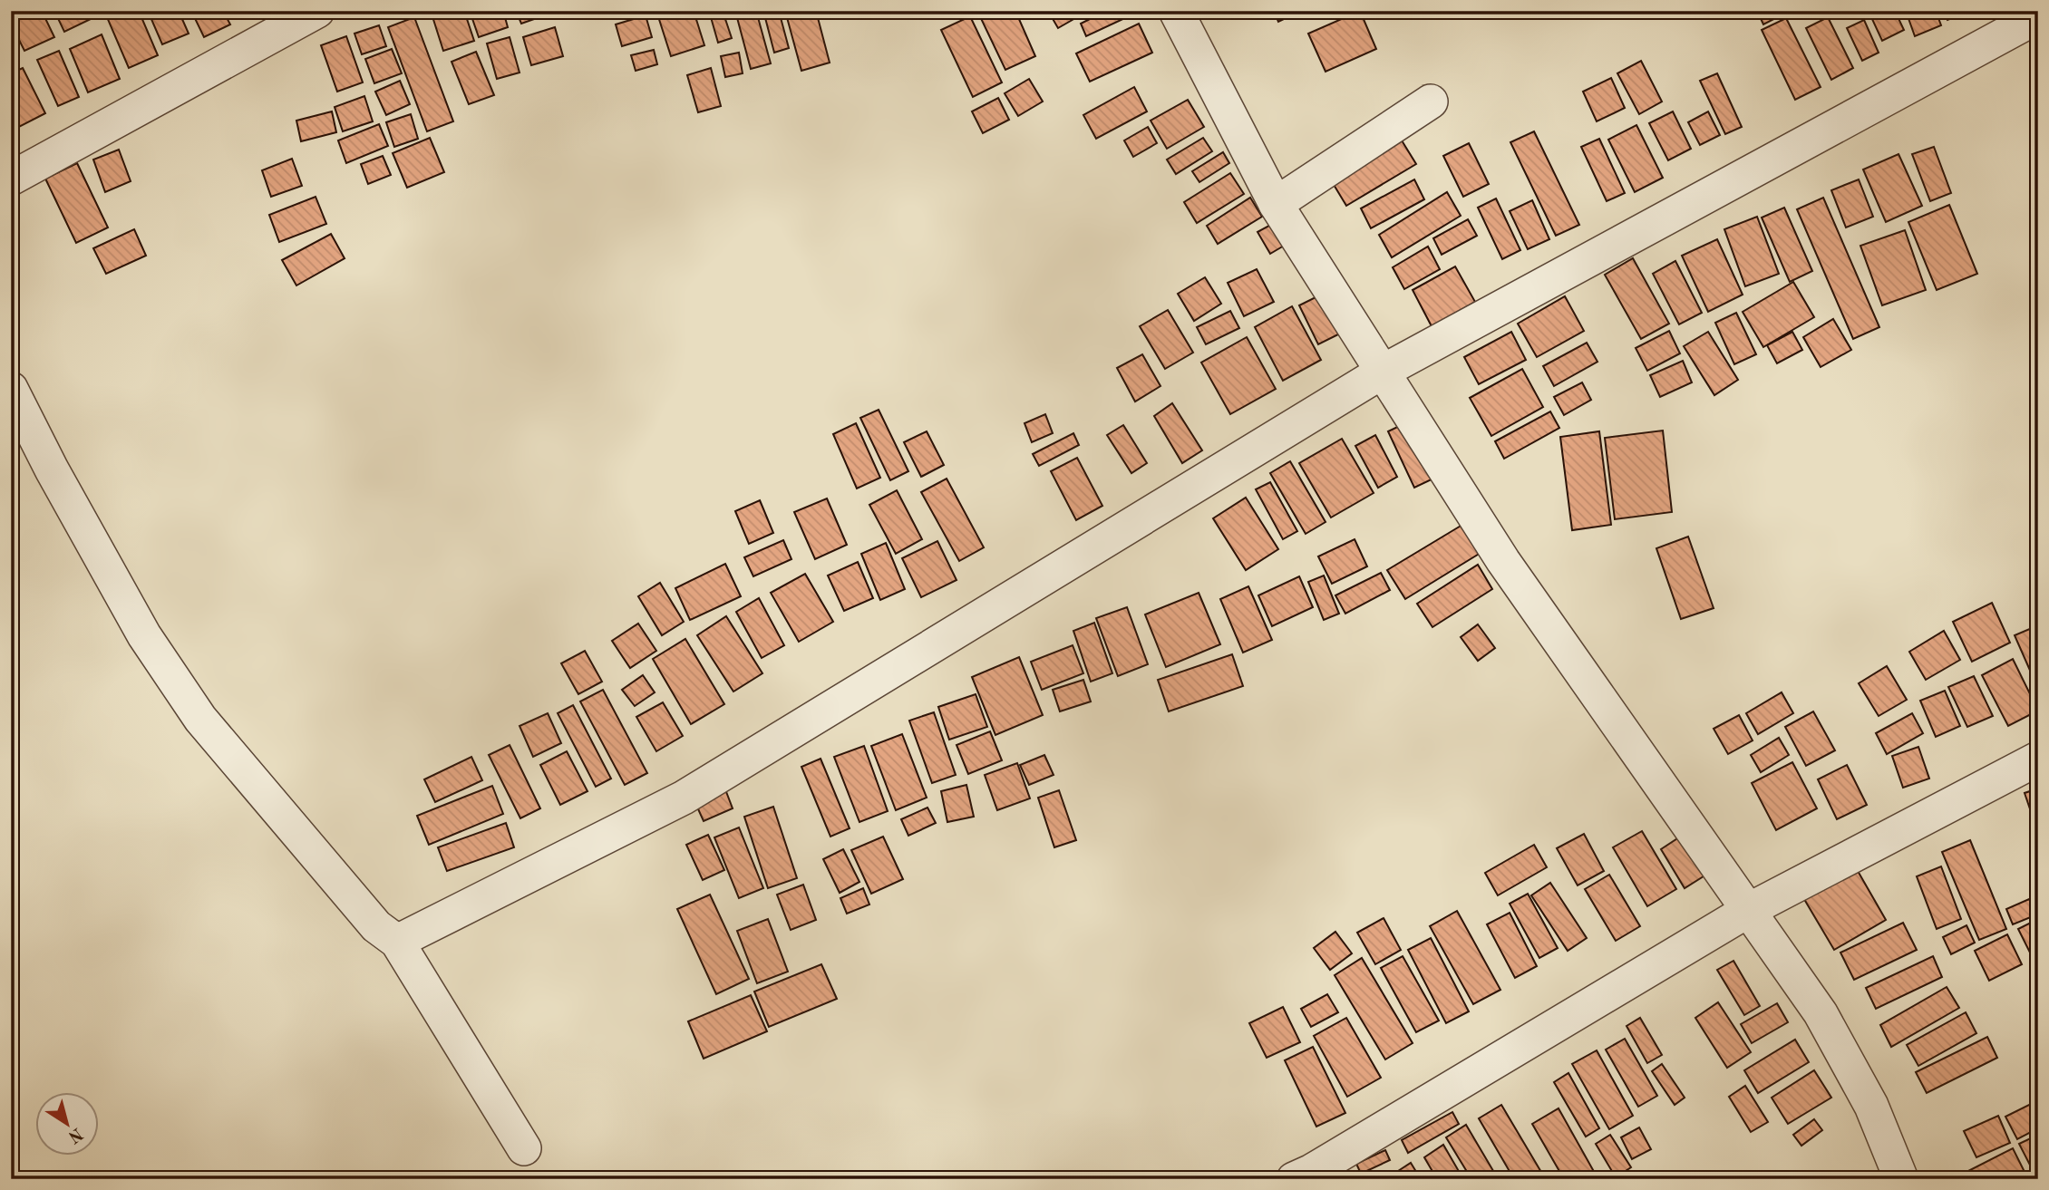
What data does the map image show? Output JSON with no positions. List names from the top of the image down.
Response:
{
  "north": "bottom right"
}
